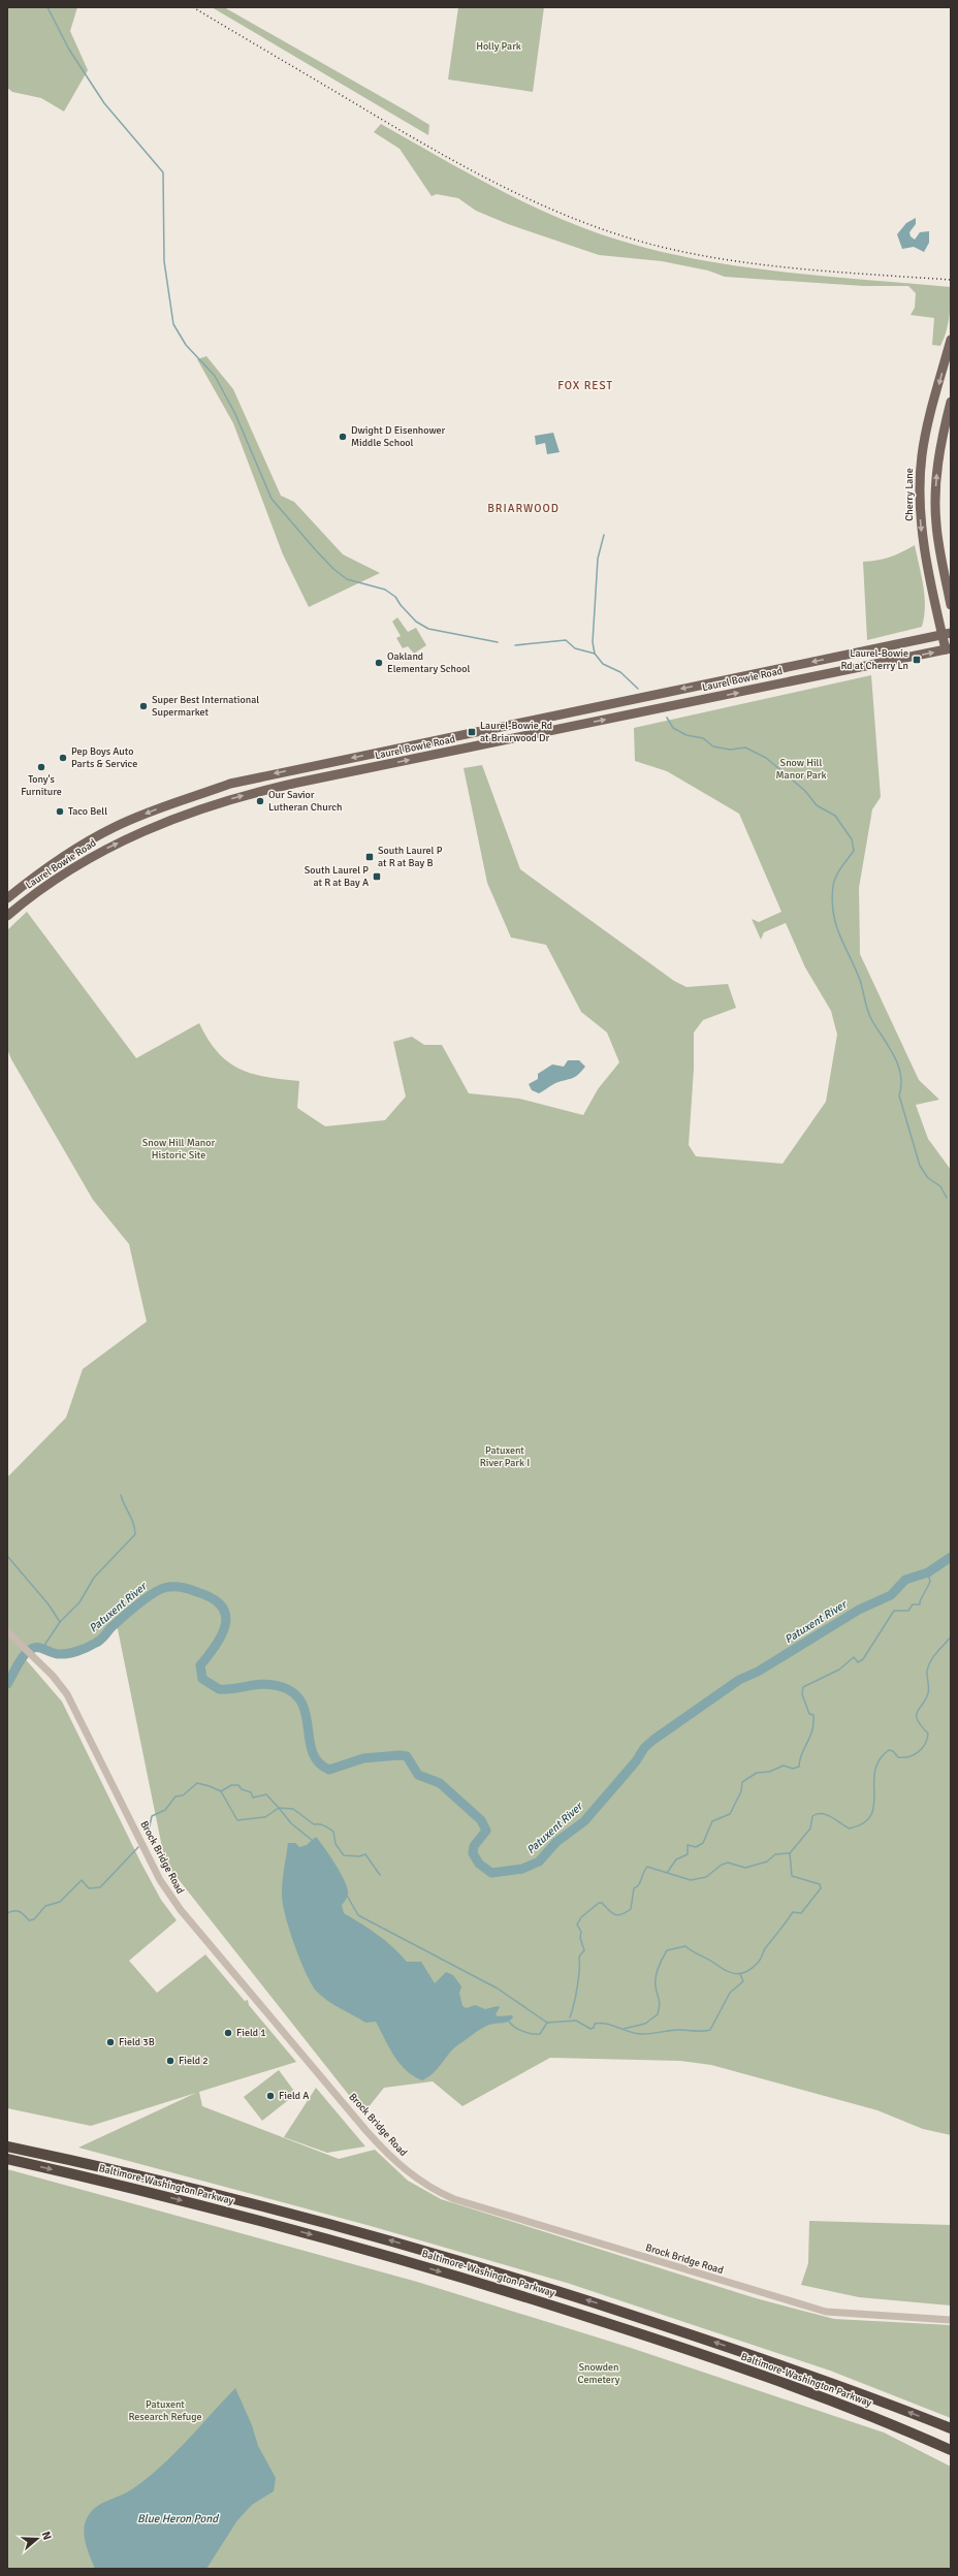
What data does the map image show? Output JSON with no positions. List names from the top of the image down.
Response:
{
  "streets": {
    "highway": ["Baltimore-Washington Parkway"],
    "main road": ["Cherry Lane", "Laurel Bowie Road"],
    "street": ["Brock Bridge Road"]
  },
  "crossings": [
    ["Cherry Lane", "Laurel Bowie Road"]
  ],
  "districts": ["FOX REST", "BRIARWOOD"],
  "water": ["Patuxent River", "Blue Heron Pond"],
  "parks": [
    "Holly Park",
    "Snow Hill Manor Park",
    "Snow Hill Manor Historic Site",
    "Patuxent River Park I",
    "Snowden Cemetery",
    "Patuxent Research Refuge"
  ],
  "places": {
    "other": [
      "Dwight D Eisenhower Middle School",
      "Oakland Elementary School",
      "Super Best International Supermarket",
      "Pep Boys Auto Parts & Service",
      "Tony's Furniture",
      "Our Savior Lutheran Church",
      "Taco Bell",
      "Field 1",
      "Field 3B",
      "Field 2",
      "Field A"
    ],
    "transit": [
      "Laurel-Bowie Rd at Cherry Ln",
      "Laurel-Bowie Rd at Briarwood Dr",
      "South Laurel P at R at Bay B",
      "South Laurel P at R at Bay A"
    ]
  },
  "north": "right"
}
